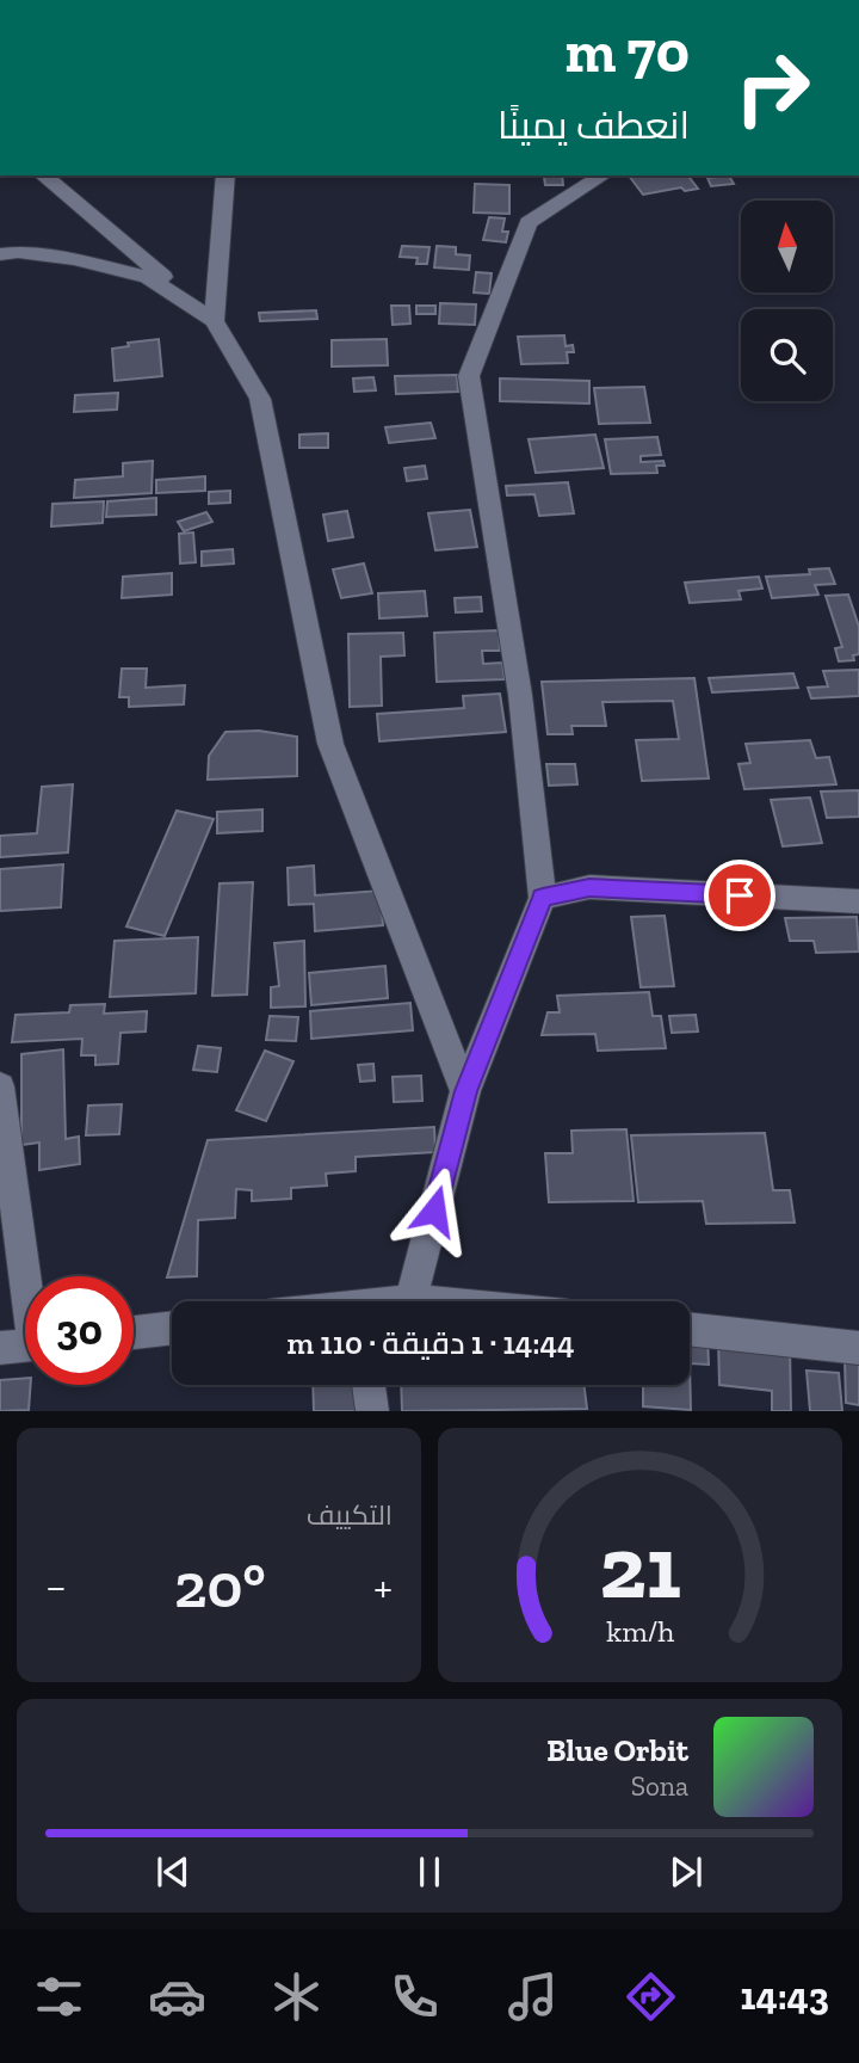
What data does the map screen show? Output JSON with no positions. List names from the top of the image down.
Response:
{
  "north": "top",
  "page": {
    "turn": ["70 m", "انعطف يمينًا"],
    "limit": "30",
    "trip": "14:44 · 1 دقيقة · 110 m",
    "tile": "التكييف",
    "heat": ["−", "20°", "+"],
    "song": ["Blue Orbit", "Sona"],
    "tabs": "14:43",
    "gauge": ["21", "km/h"]
  }
}
